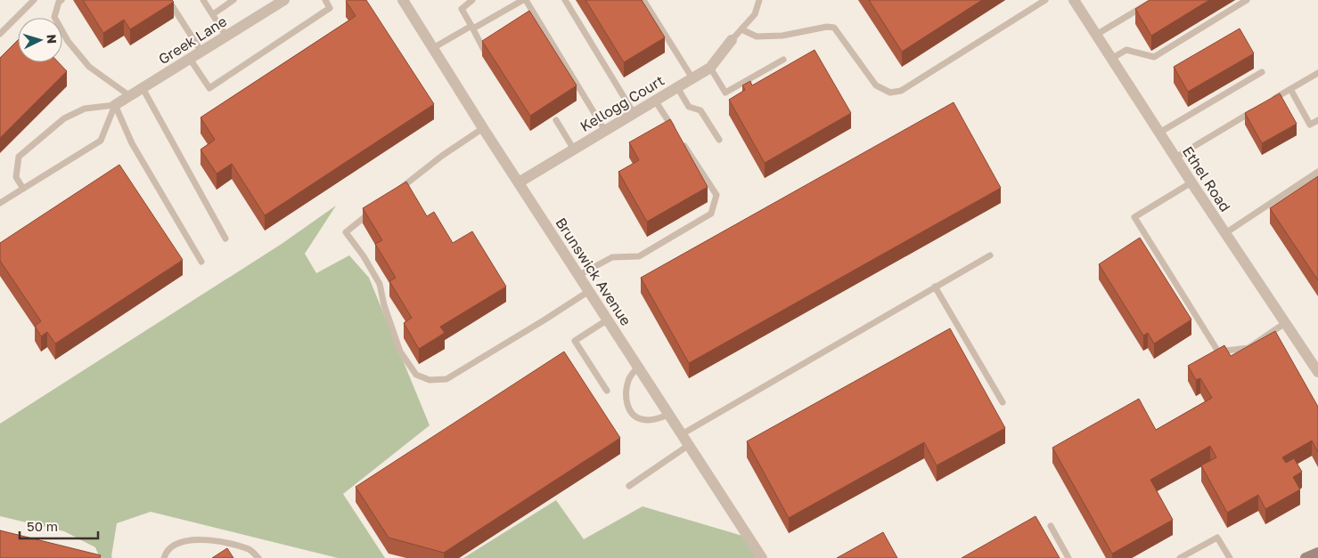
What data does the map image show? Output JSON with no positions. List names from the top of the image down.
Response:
{
  "streets": {
    "street": [
      "Greek Lane",
      "Kellogg Court",
      "Ethel Road",
      "Brunswick Avenue"
    ]
  },
  "crossings": [
    ["Kellogg Court", "Brunswick Avenue"]
  ],
  "scale_bar": "50 m",
  "north": "right"
}
